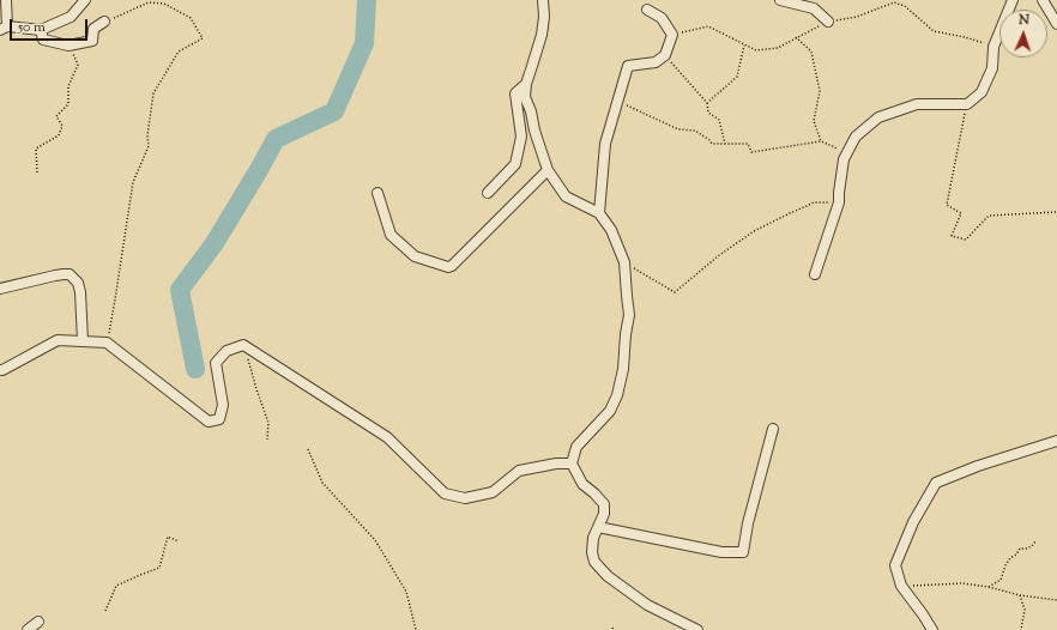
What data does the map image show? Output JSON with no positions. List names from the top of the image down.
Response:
{
  "scale_bar": "50 m",
  "north": "top"
}
